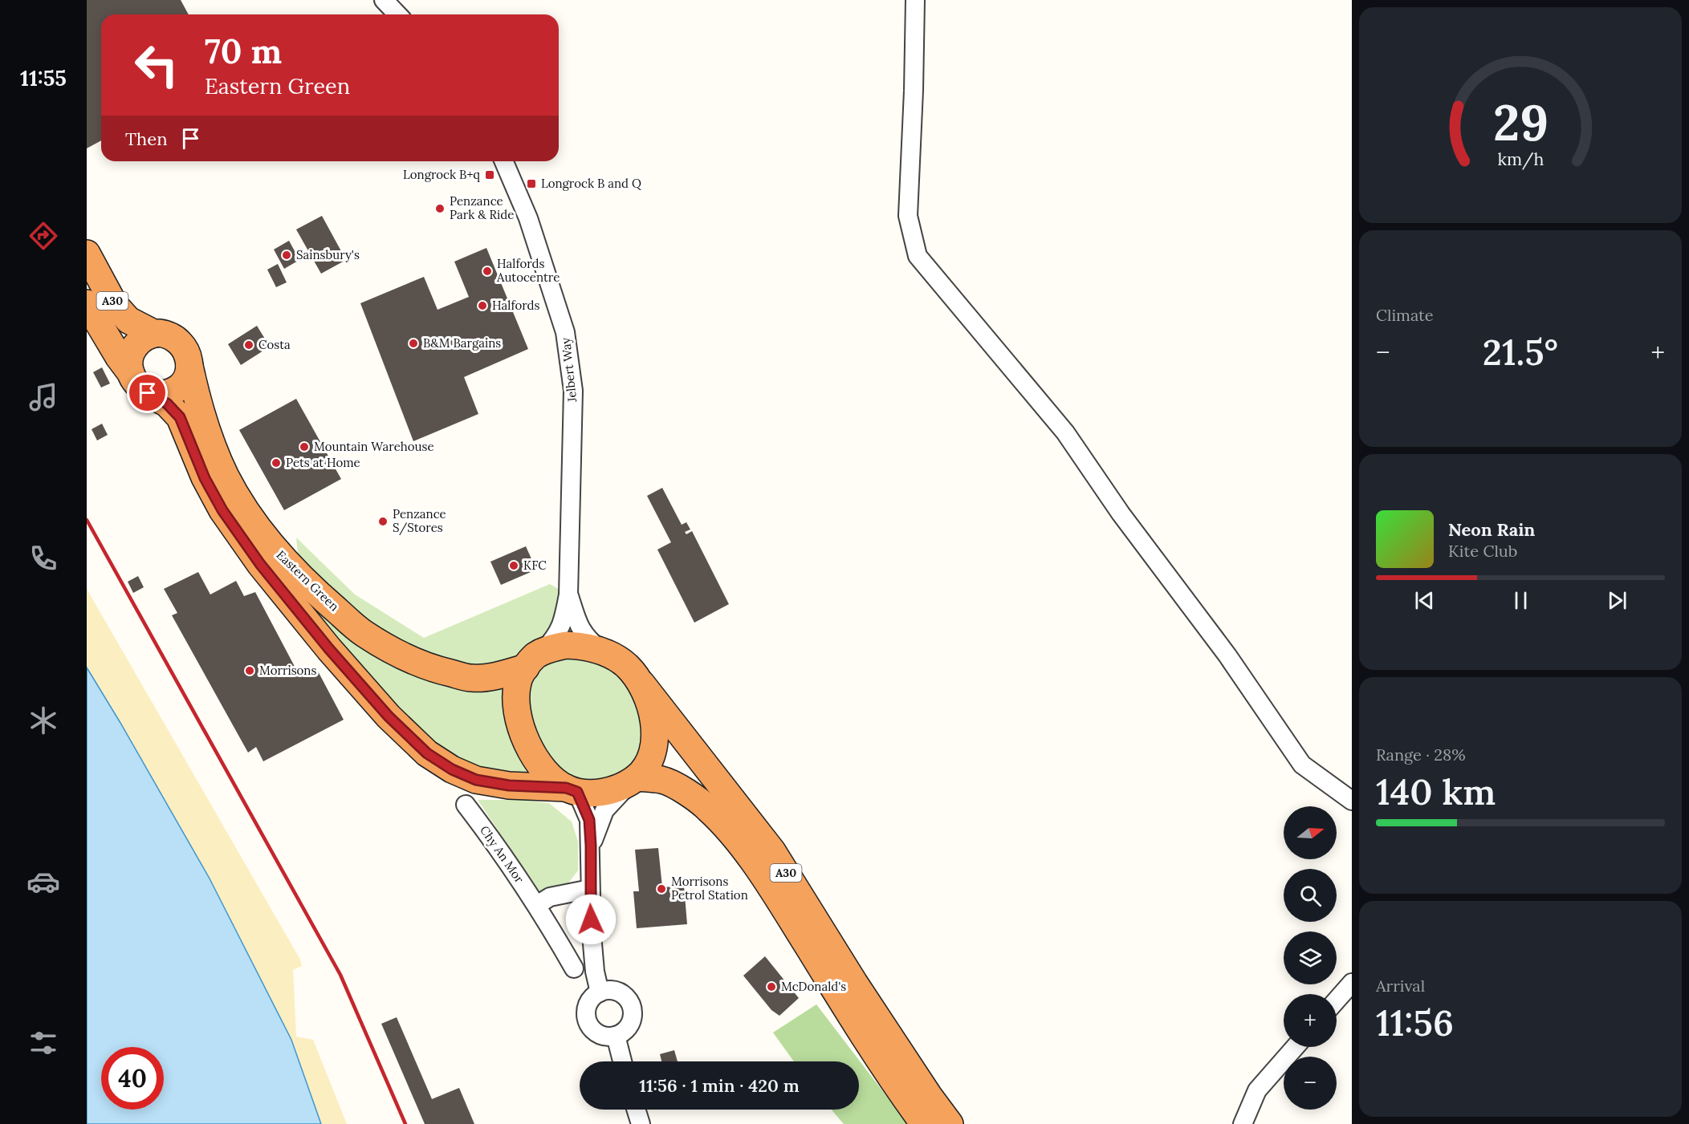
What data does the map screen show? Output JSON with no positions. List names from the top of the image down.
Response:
{
  "streets": {
    "highway": ["A30", "Eastern Green"],
    "street": ["Jelbert Way", "Chy An Mor"]
  },
  "crossings": [
    ["A30", "Jelbert Way"],
    ["A30", "Eastern Green"],
    ["Jelbert Way", "Eastern Green"]
  ],
  "places": {
    "transit": ["Longrock B+q", "Longrock B and Q"],
    "other": [
      "Penzance Park & Ride",
      "Sainsbury's",
      "Halfords Autocentre",
      "Halfords",
      "B&M Bargains",
      "Costa",
      "Mountain Warehouse",
      "Pets at Home",
      "Penzance S/Stores",
      "KFC",
      "Morrisons",
      "Morrisons Petrol Station",
      "McDonald's"
    ]
  },
  "north": "right",
  "page": {
    "tabs": "11:55",
    "turn": ["70 m", "Eastern Green"],
    "then": "Then",
    "tile": [
      "Climate",
      ["Range · 28%", "140 km"],
      ["Arrival", "11:56"]
    ],
    "heat": ["−", "21.5°", "+"],
    "song": ["Neon Rain", "Kite Club"],
    "map_buttons": ["+", "−"],
    "limit": "40",
    "trip": "11:56 · 1 min · 420 m",
    "gauge": ["29", "km/h"]
  }
}
